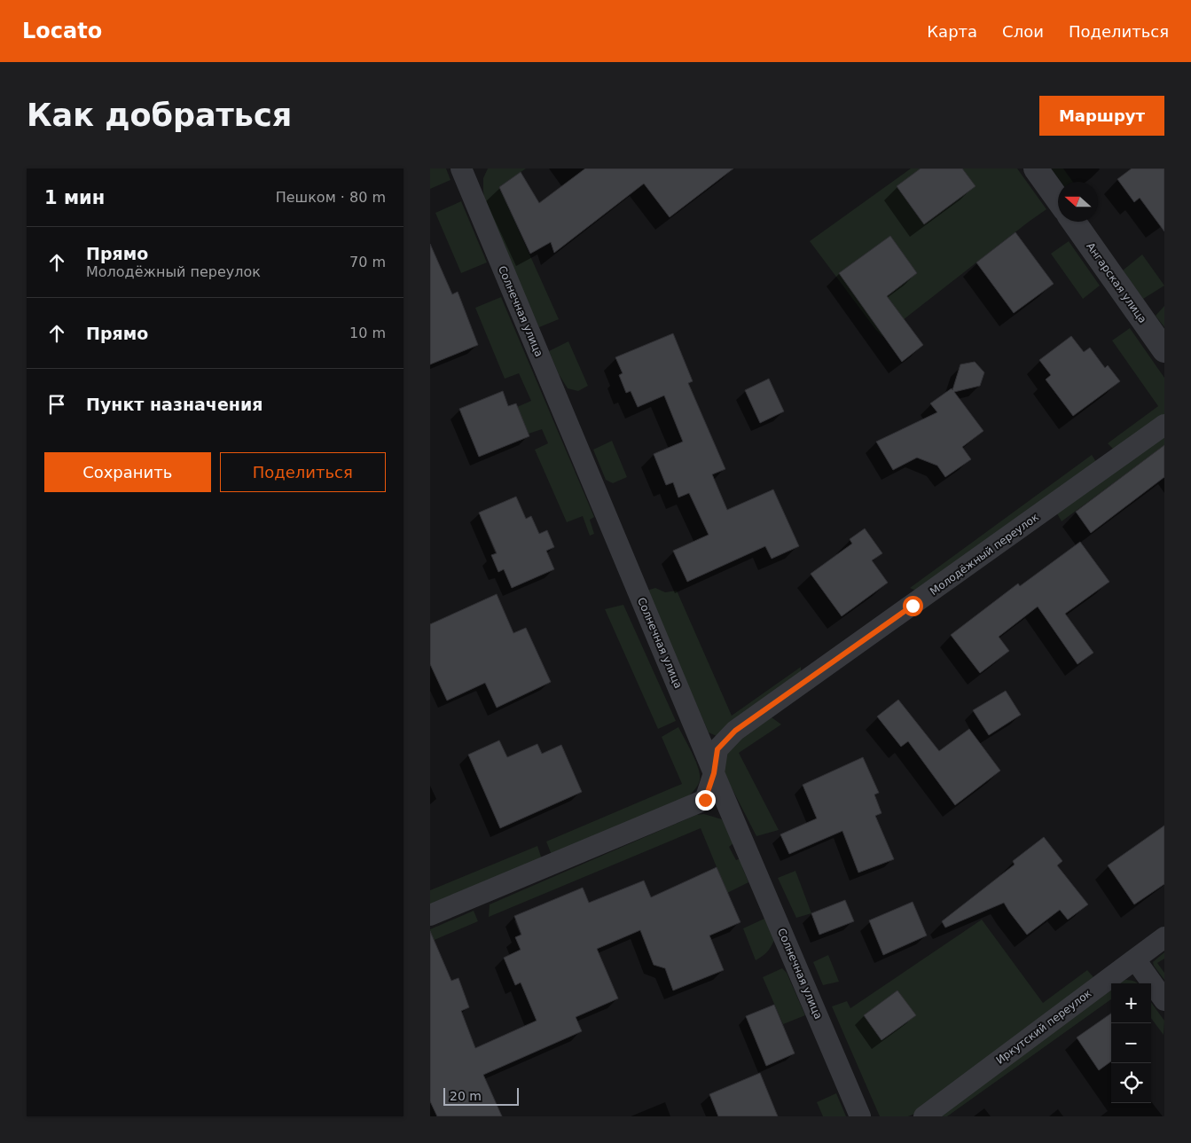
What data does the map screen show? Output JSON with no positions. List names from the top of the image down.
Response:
{
  "streets": {
    "street": [
      "Ангарская улица",
      "Солнечная улица",
      "Молодёжный переулок",
      "Иркутский переулок"
    ]
  },
  "crossings": [
    ["Солнечная улица", "Молодёжный переулок"]
  ],
  "scale_bar": "20 m",
  "north": "left",
  "page": {
    "header": "Locato",
    "nav": ["Карта", "Слои", "Поделиться"],
    "buttons": [
      "Маршрут",
      ["Сохранить", "Поделиться"]
    ],
    "title": "Как добраться",
    "heading": ["1 мин", "Пешком · 80 m"],
    "list": [
      ["Прямо", "Молодёжный переулок", "70 m"],
      ["Прямо", "10 m"],
      "Пункт назначения"
    ],
    "map_buttons": ["+", "−"],
    "scale": "20 m"
  }
}
